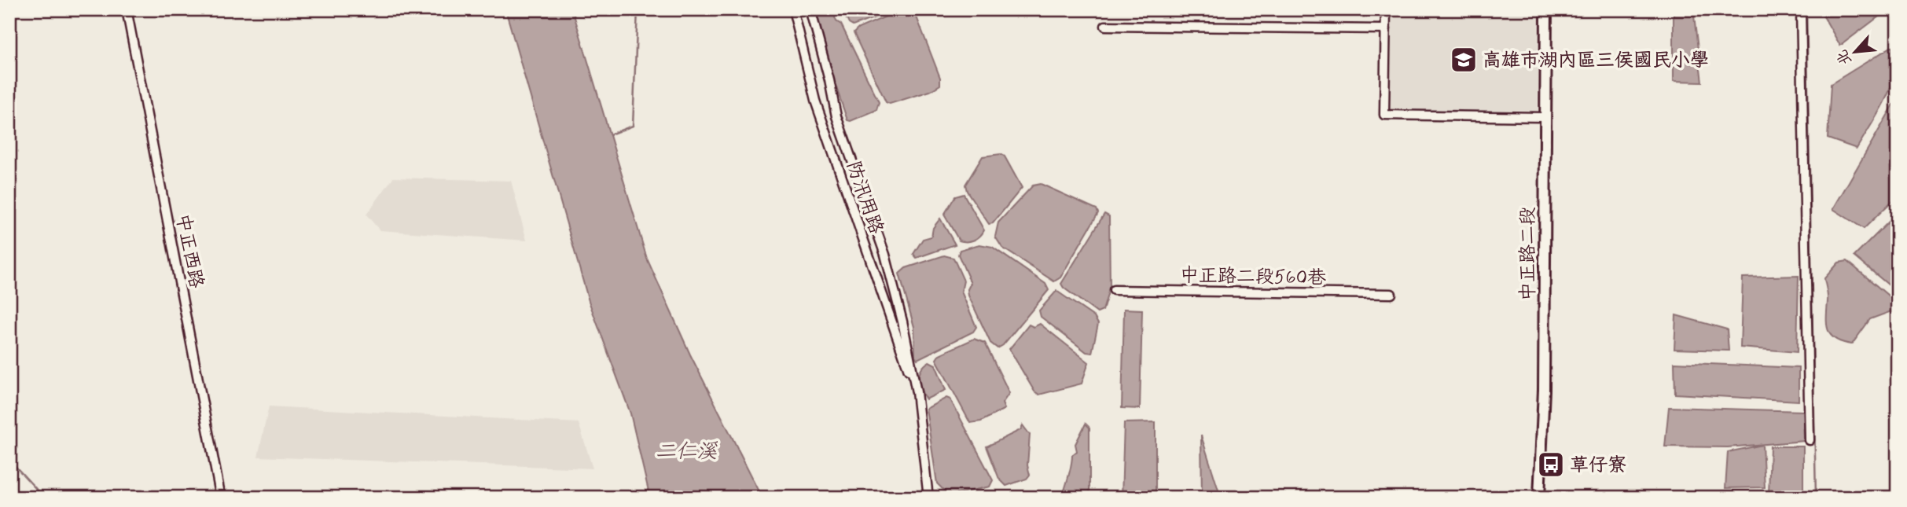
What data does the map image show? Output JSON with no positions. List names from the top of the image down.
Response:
{
  "streets": {
    "main road": ["中正路二段"],
    "street": ["防汛用路", "中正西路", "中正路二段560巷"]
  },
  "water": ["二仁溪"],
  "places": {
    "school or university": ["高雄市湖內區三侯國民小學"],
    "bus stop": ["草仔寮"]
  },
  "north": "bottom left"
}
